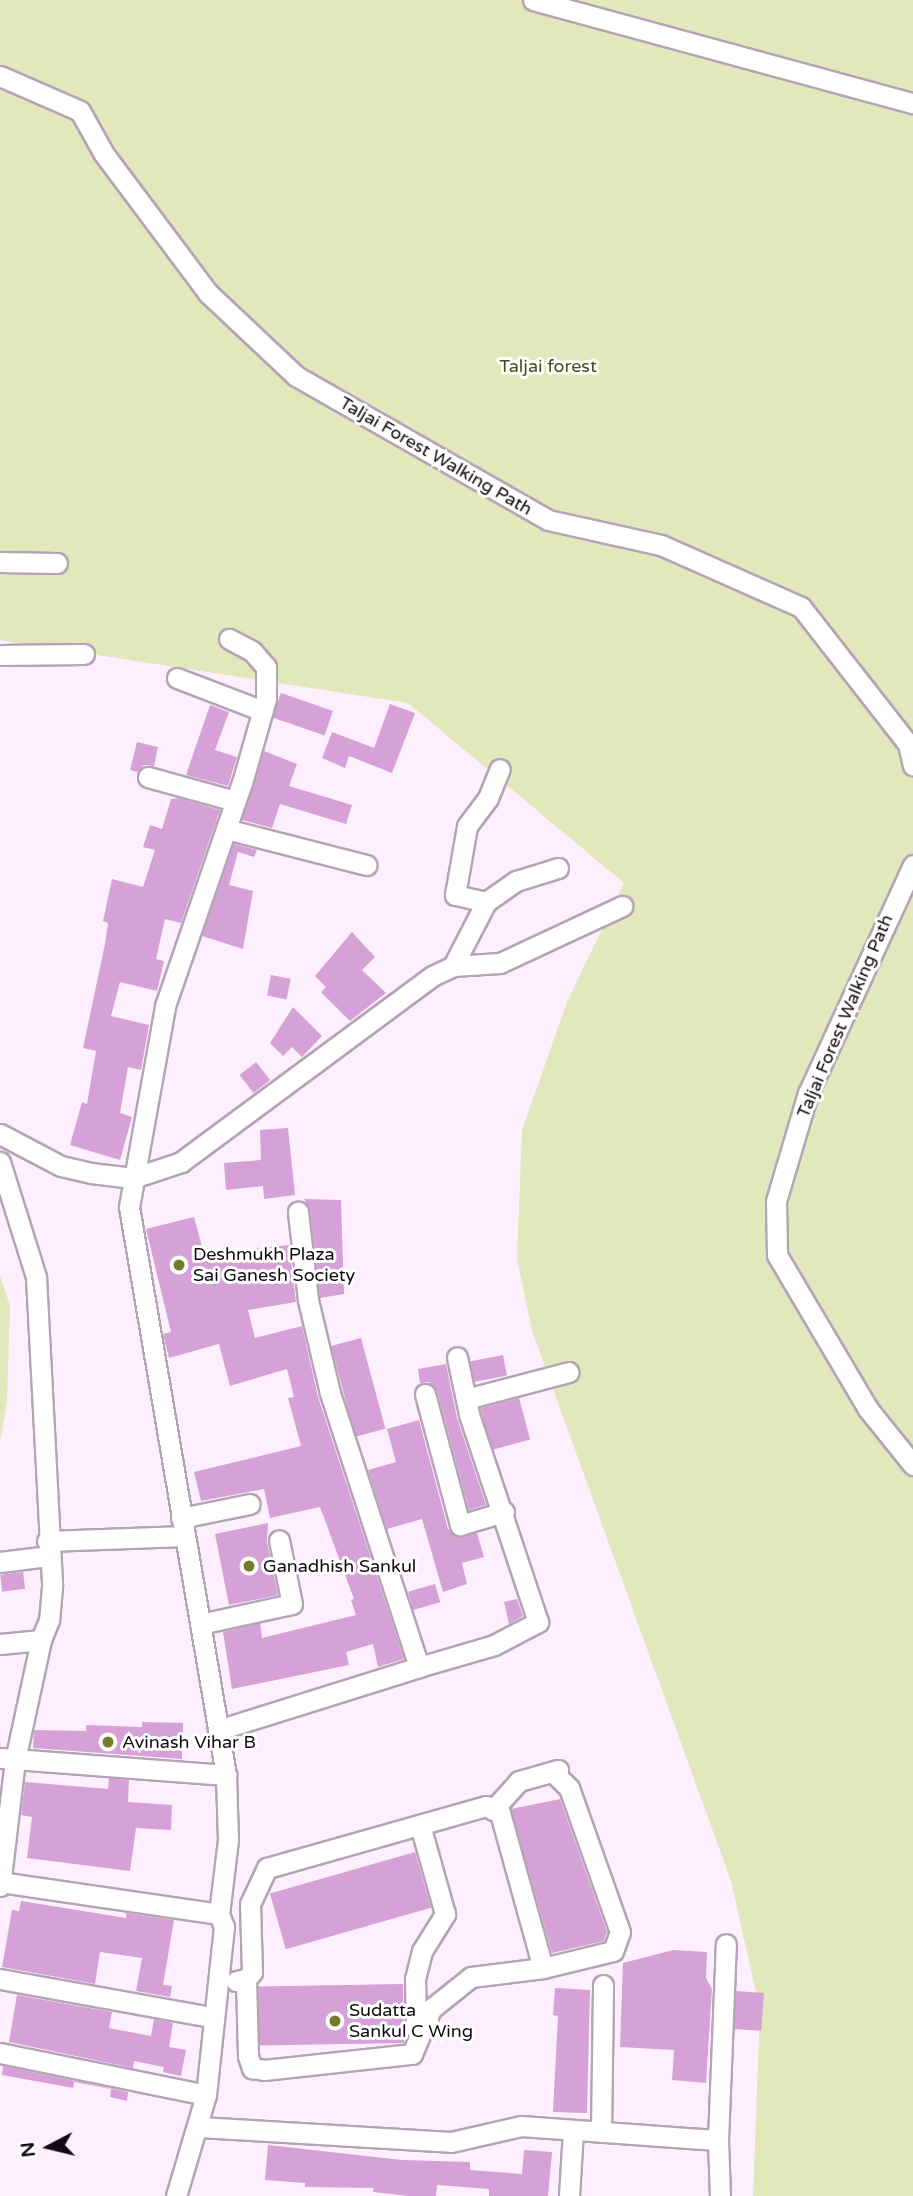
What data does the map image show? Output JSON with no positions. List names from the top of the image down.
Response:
{
  "streets": {
    "street": ["Taljai Forest Walking Path"]
  },
  "parks": ["Taljai forest"],
  "places": [
    "Deshmukh Plaza Sai Ganesh Society",
    "Ganadhish Sankul",
    "Avinash Vihar B",
    "Sudatta Sankul C Wing"
  ],
  "north": "left"
}
